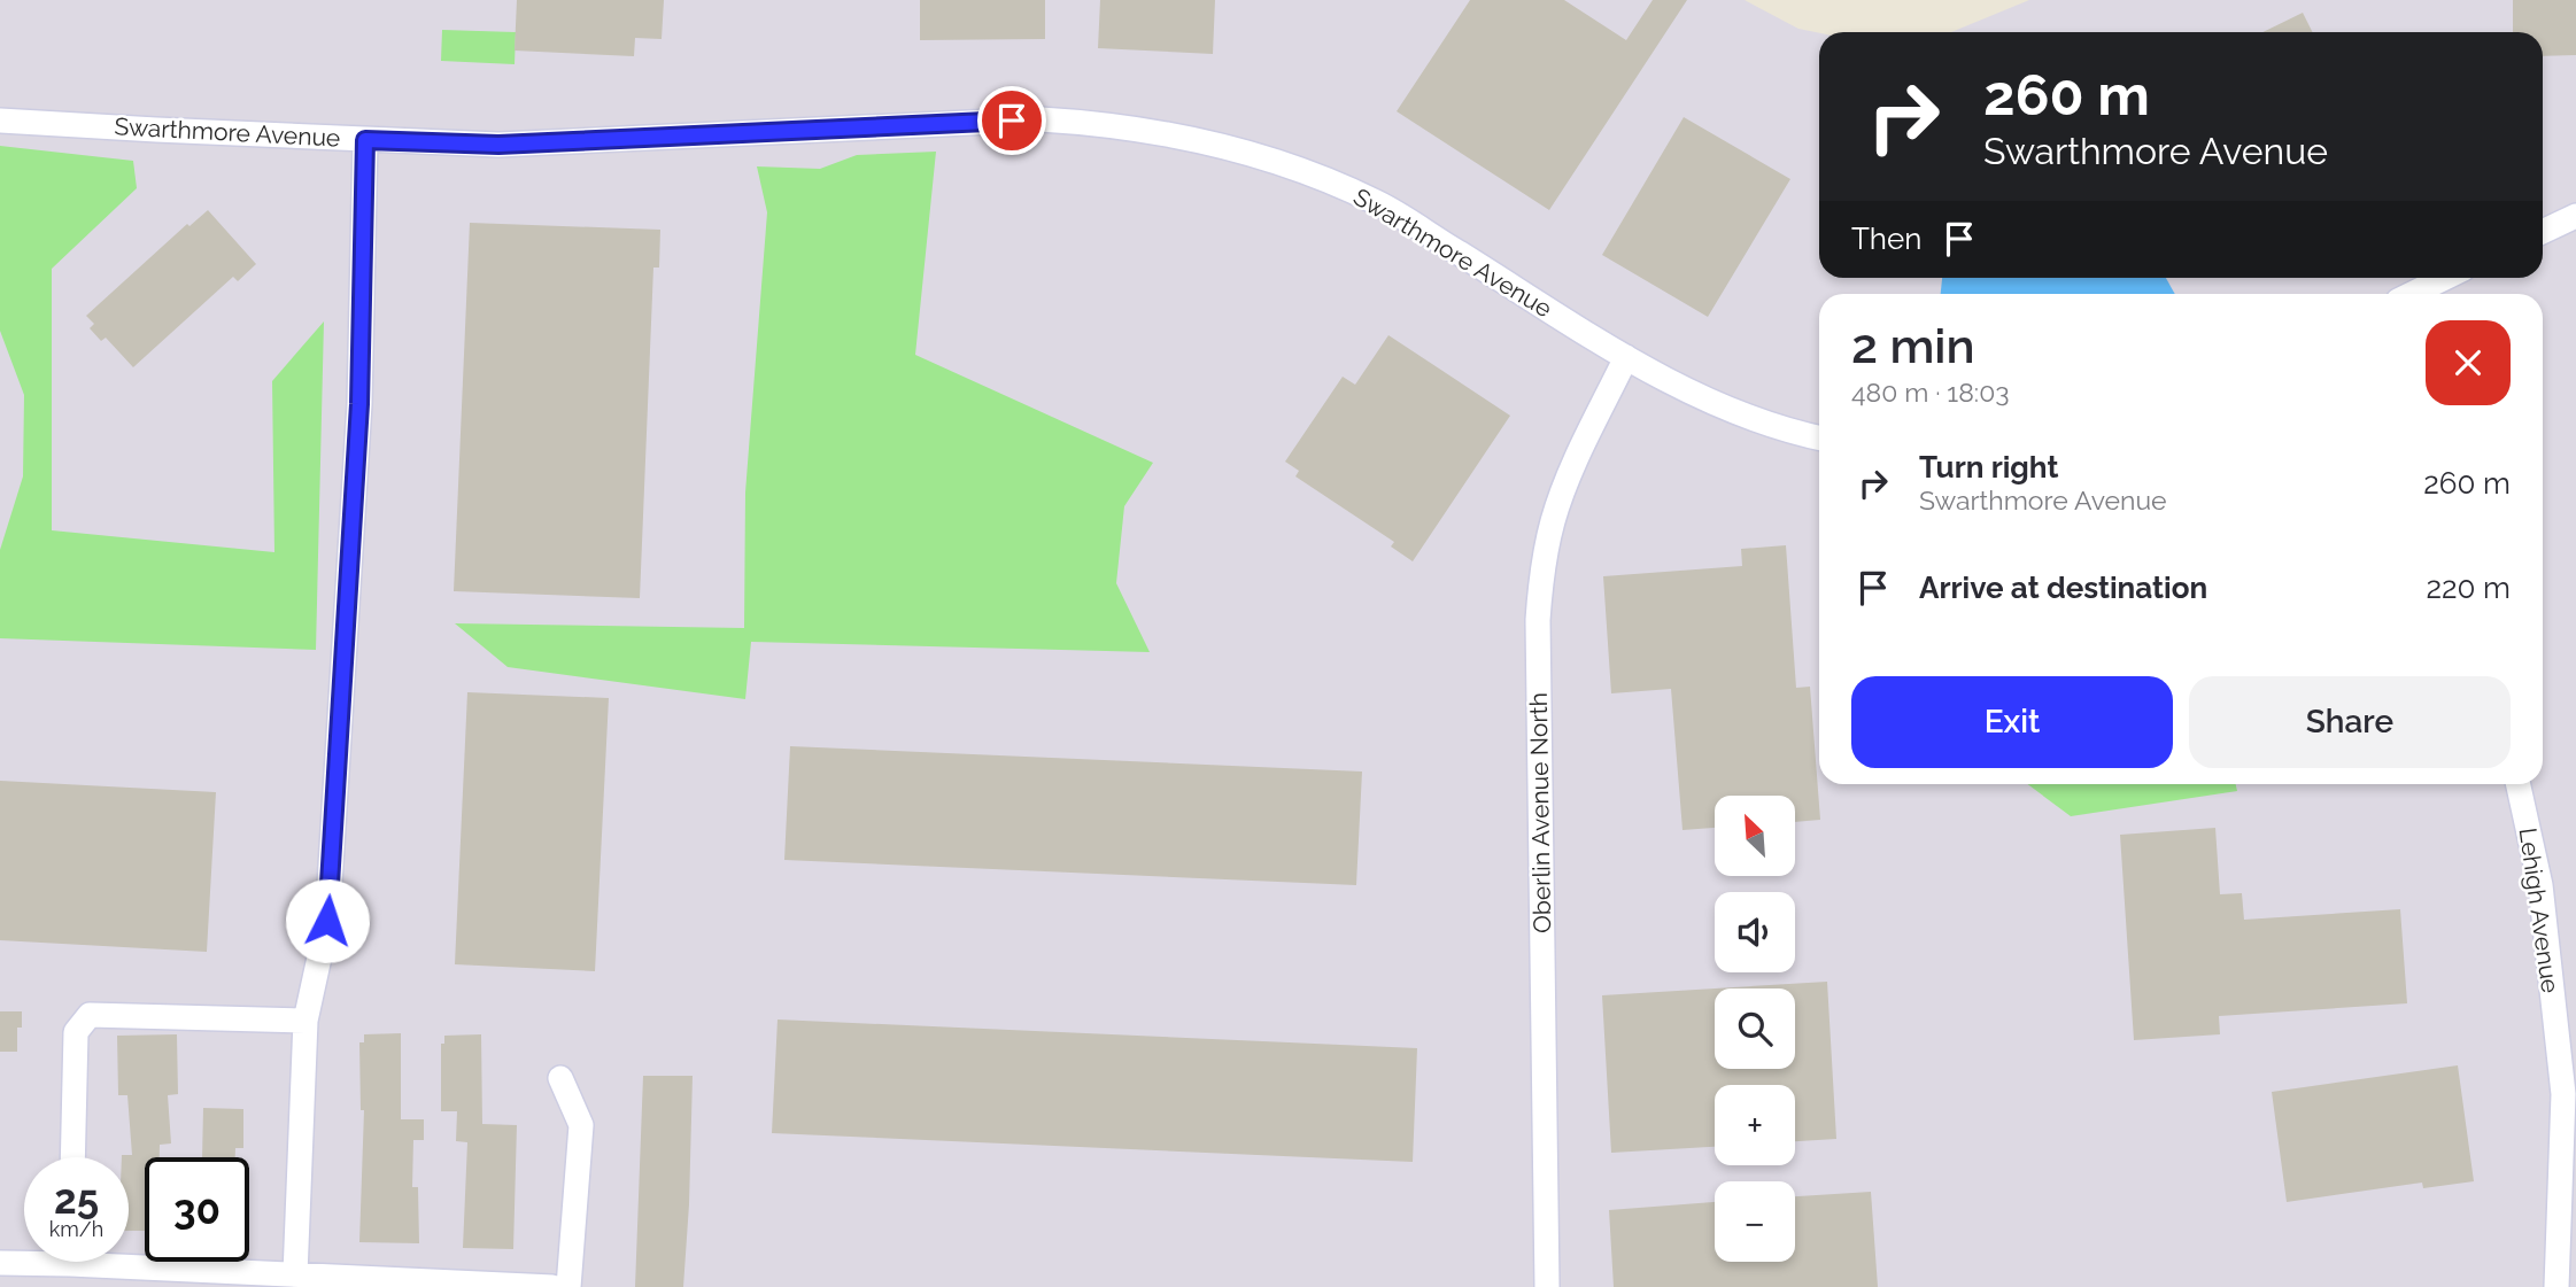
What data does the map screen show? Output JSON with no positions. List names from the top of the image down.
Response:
{
  "streets": {
    "street": ["Swarthmore Avenue", "Oberlin Avenue North", "Lehigh Avenue"]
  },
  "crossings": [
    ["Swarthmore Avenue", "Oberlin Avenue North"]
  ],
  "north": "top left",
  "page": {
    "turn": ["260 m", "Swarthmore Avenue"],
    "then": "Then",
    "heading": ["2 min", "480 m · 18:03"],
    "list": [
      {
        "name": "Turn right",
        "note": "Swarthmore Avenue",
        "value": "260 m"
      },
      {
        "name": "Arrive at destination",
        "value": "220 m"
      }
    ],
    "buttons": ["Exit", "Share"],
    "map_buttons": ["+", "−"],
    "speed": "25 km/h",
    "limit": "30"
  }
}
